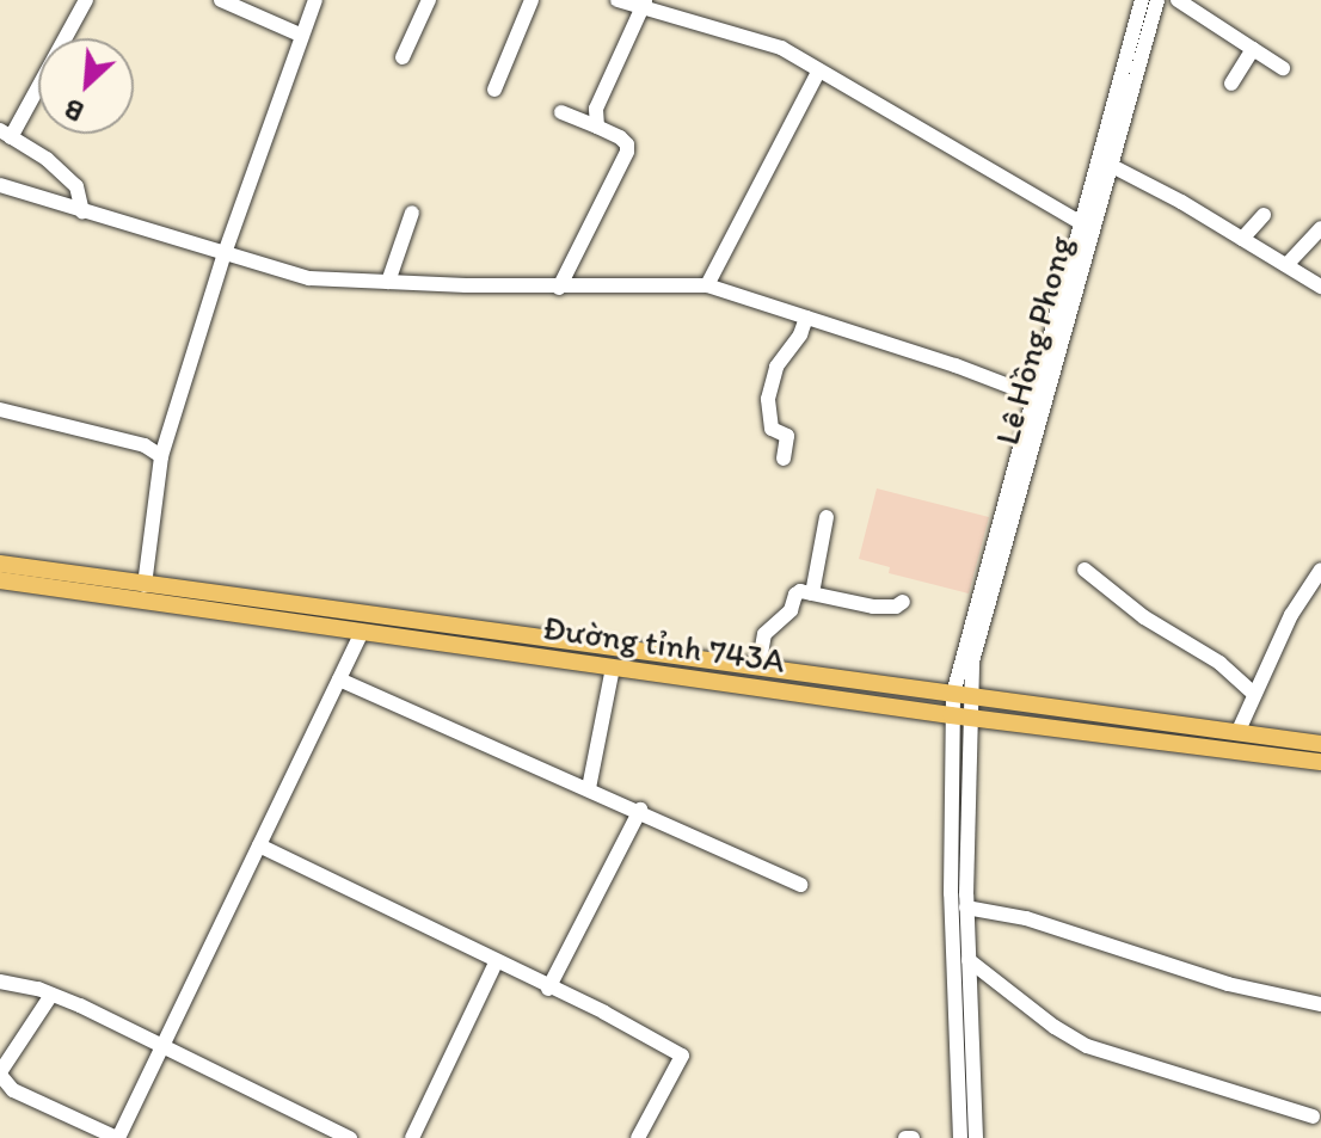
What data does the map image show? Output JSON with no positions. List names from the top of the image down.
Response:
{
  "streets": {
    "main road": ["Đường tỉnh 743A"],
    "street": ["Lê Hồng Phong"]
  },
  "crossings": [
    ["Lê Hồng Phong", "Đường tỉnh 743A"]
  ],
  "north": "bottom left"
}
